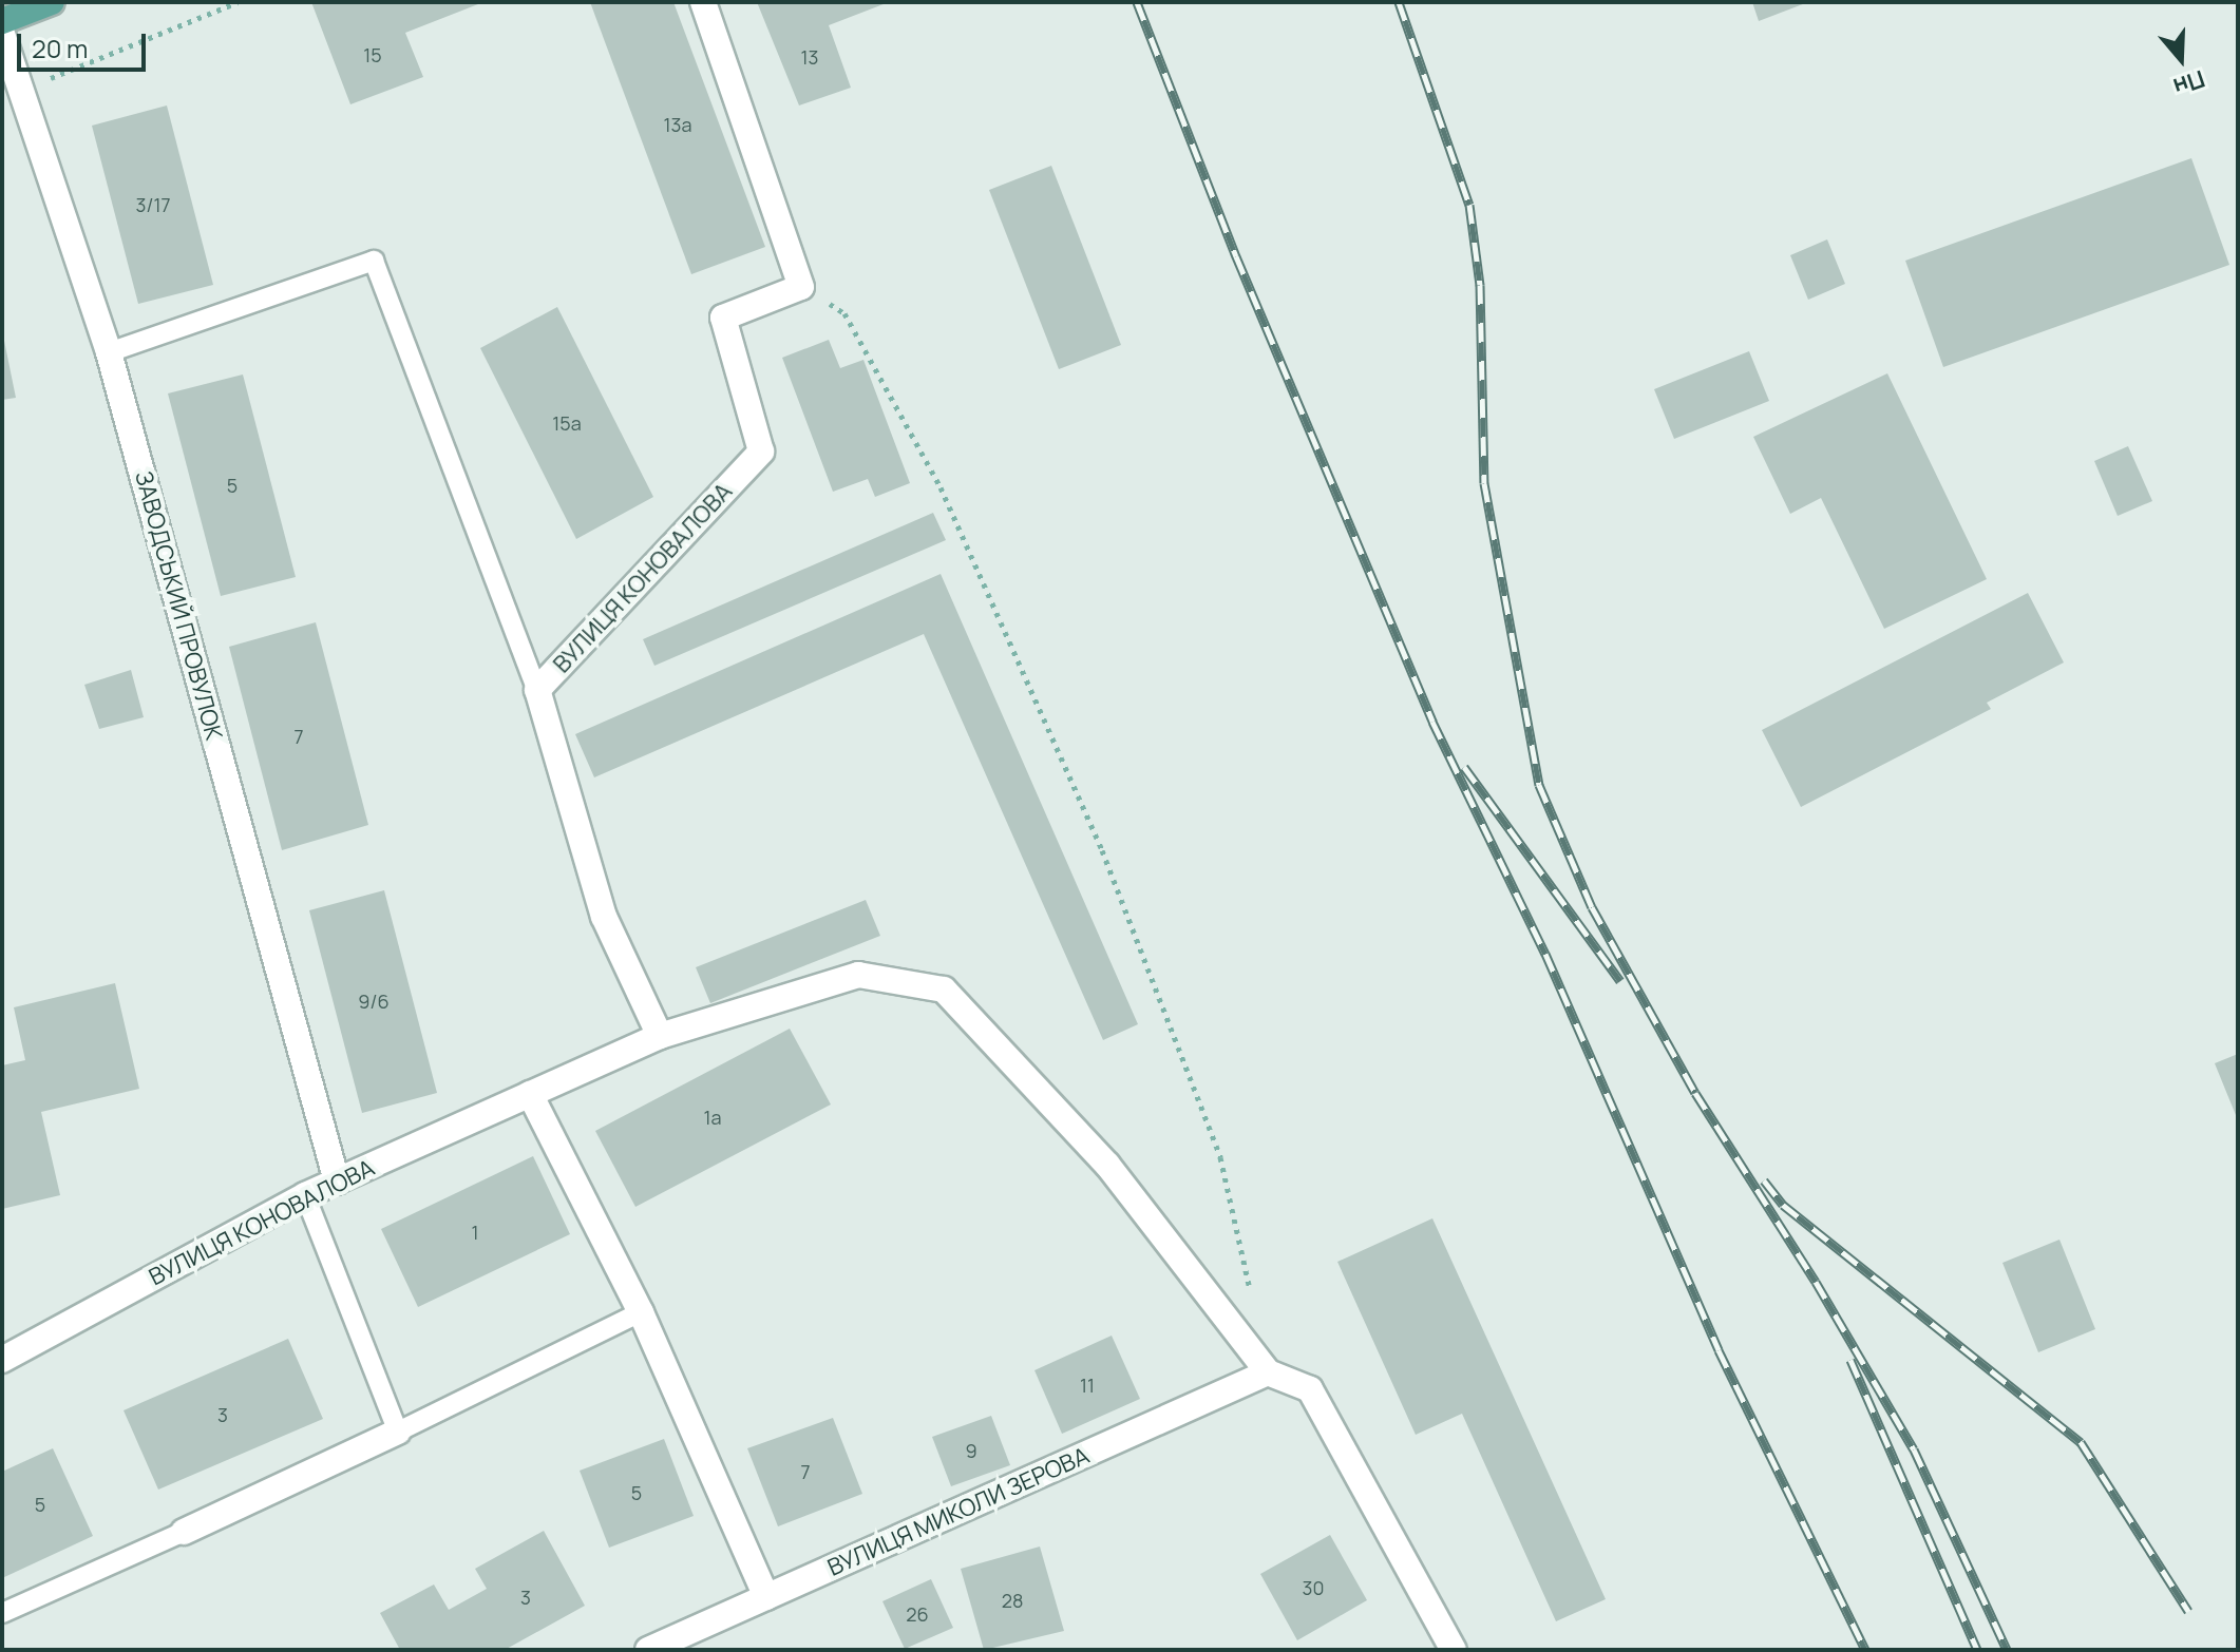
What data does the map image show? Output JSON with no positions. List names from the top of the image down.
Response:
{
  "streets": {
    "street": ["ВУЛИЦЯ КОНОВАЛОВА", "ЗАВОДСЬКИЙ ПРОВУЛОК", "ВУЛИЦЯ МИКОЛИ ЗЕРОВА"]
  },
  "crossings": [
    ["ВУЛИЦЯ КОНОВАЛОВА", "ЗАВОДСЬКИЙ ПРОВУЛОК"]
  ],
  "house_numbers": [
    "15",
    "13",
    "13а",
    "3/17",
    "15а",
    "5",
    "7",
    "9/6",
    "1а",
    "1",
    "11",
    "3",
    "9",
    "7",
    "5",
    "5",
    "30",
    "3",
    "28",
    "26"
  ],
  "scale_bar": "20 m",
  "north": "bottom"
}
